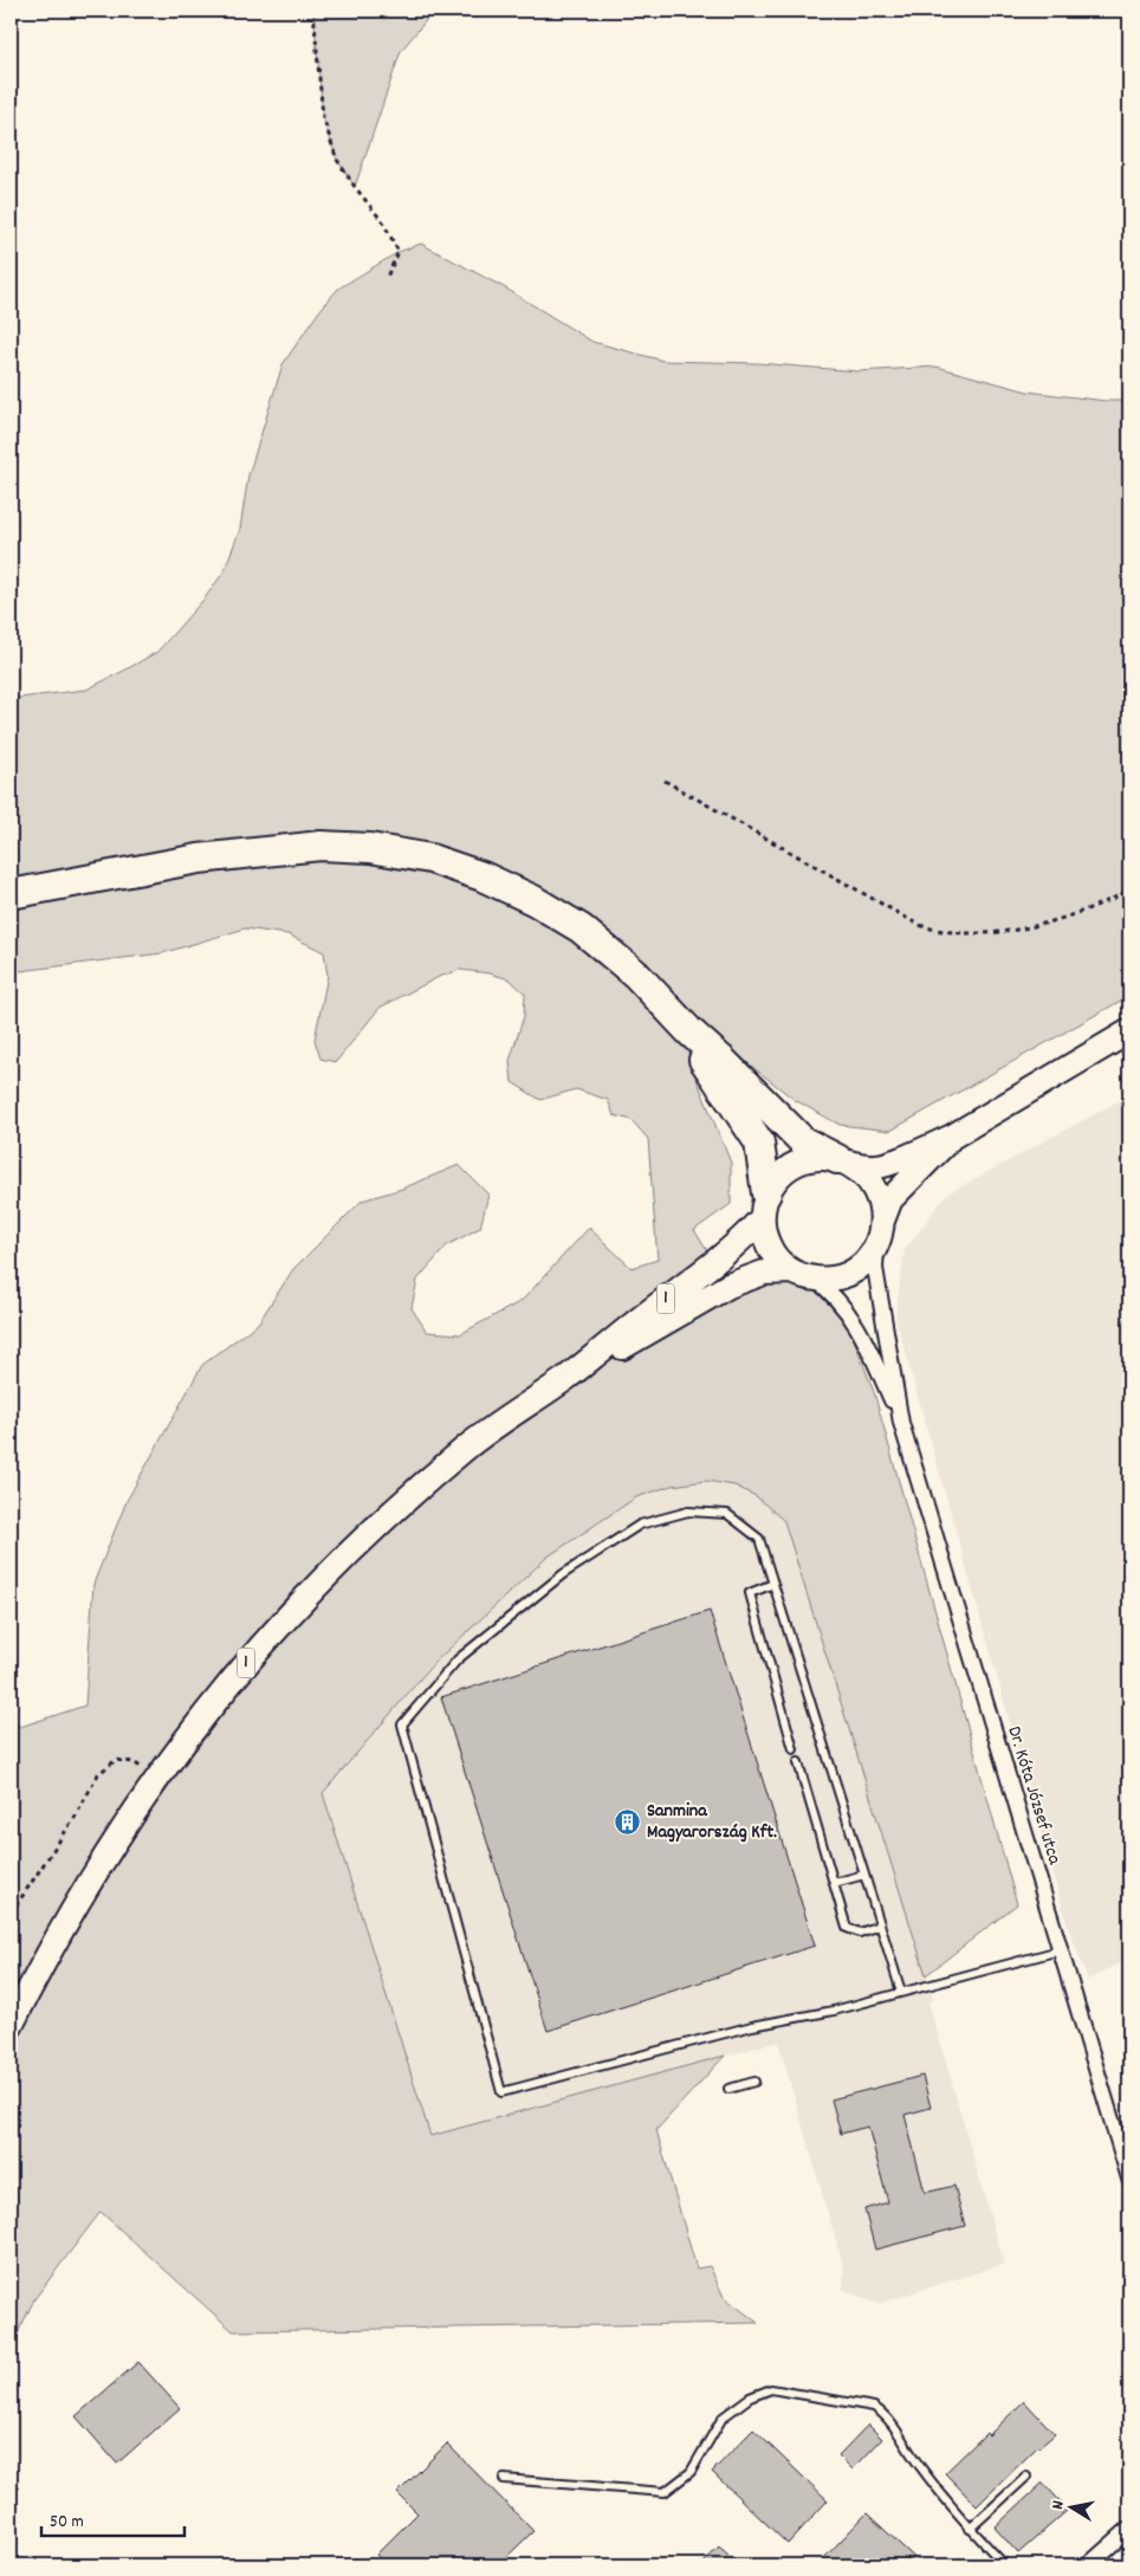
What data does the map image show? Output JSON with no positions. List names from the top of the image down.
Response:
{
  "streets": {
    "main road": ["1"],
    "street": ["Dr. Kóta József utca"]
  },
  "places": {
    "building": ["Sanmina Magyarország Kft."]
  },
  "scale_bar": "50 m",
  "north": "left"
}
